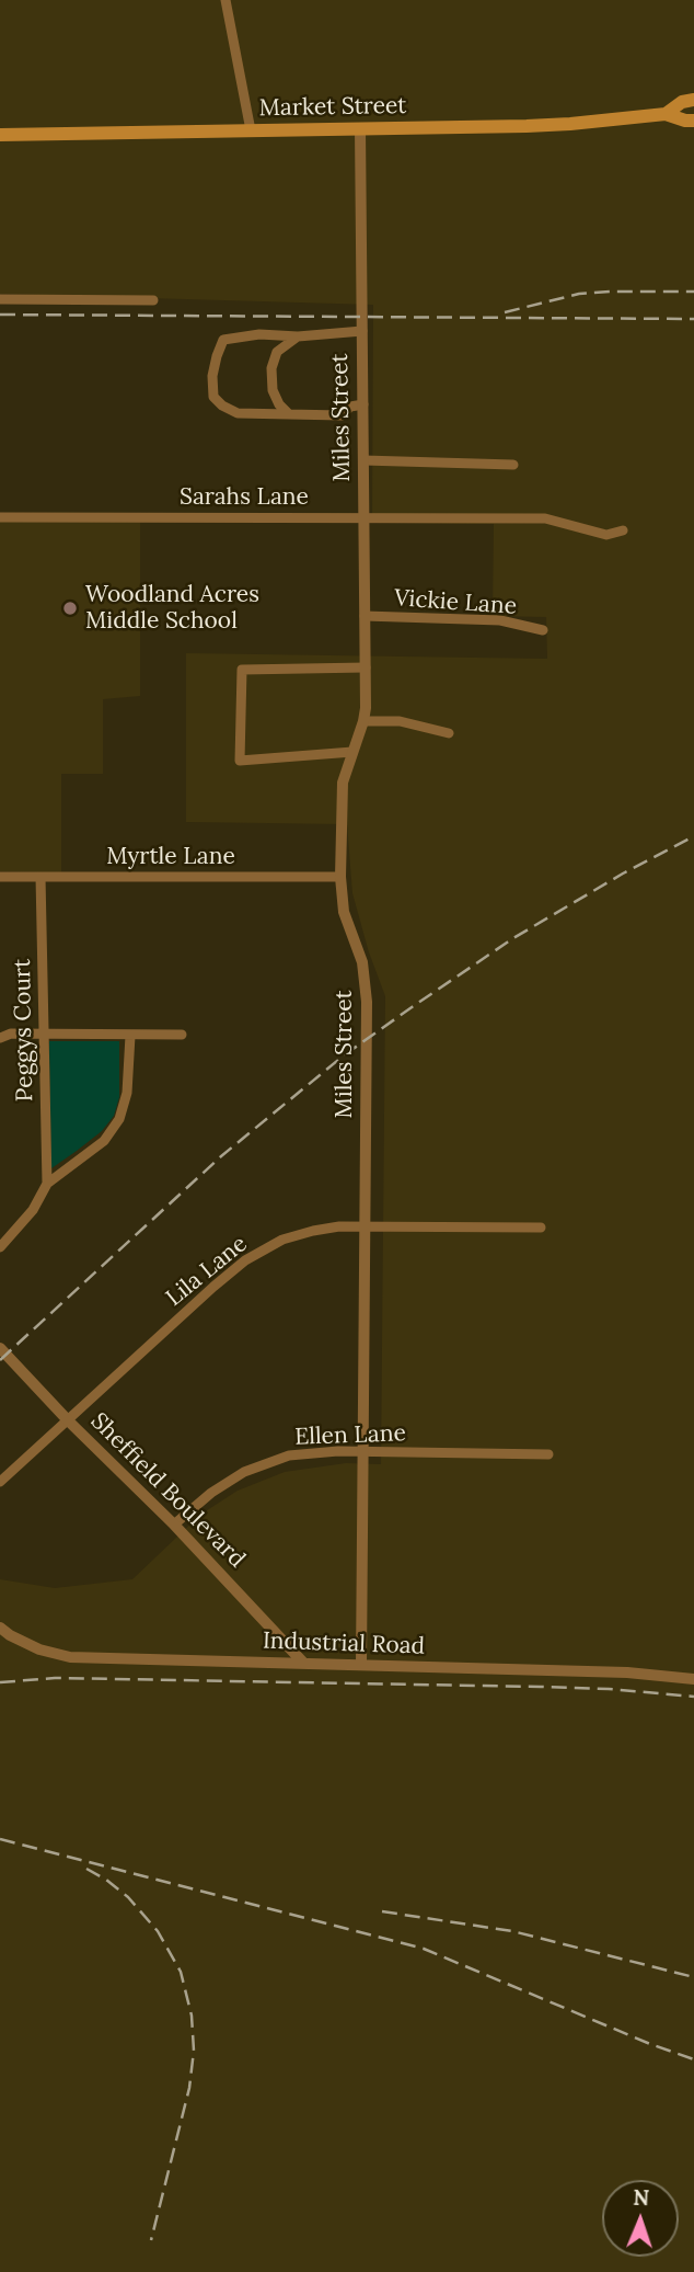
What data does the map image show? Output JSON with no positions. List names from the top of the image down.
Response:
{
  "streets": {
    "main road": ["Market Street"],
    "street": [
      "Miles Street",
      "Sarahs Lane",
      "Vickie Lane",
      "Myrtle Lane",
      "Peggys Court",
      "Lila Lane",
      "Ellen Lane",
      "Sheffield Boulevard",
      "Industrial Road"
    ]
  },
  "crossings": [
    ["Market Street", "Miles Street"],
    ["Miles Street", "Sarahs Lane"],
    ["Miles Street", "Vickie Lane"],
    ["Miles Street", "Myrtle Lane"],
    ["Miles Street", "Lila Lane"],
    ["Miles Street", "Ellen Lane"],
    ["Miles Street", "Industrial Road"],
    ["Myrtle Lane", "Peggys Court"],
    ["Lila Lane", "Sheffield Boulevard"],
    ["Ellen Lane", "Sheffield Boulevard"],
    ["Sheffield Boulevard", "Industrial Road"]
  ],
  "places": ["Woodland Acres Middle School"],
  "north": "top"
}
